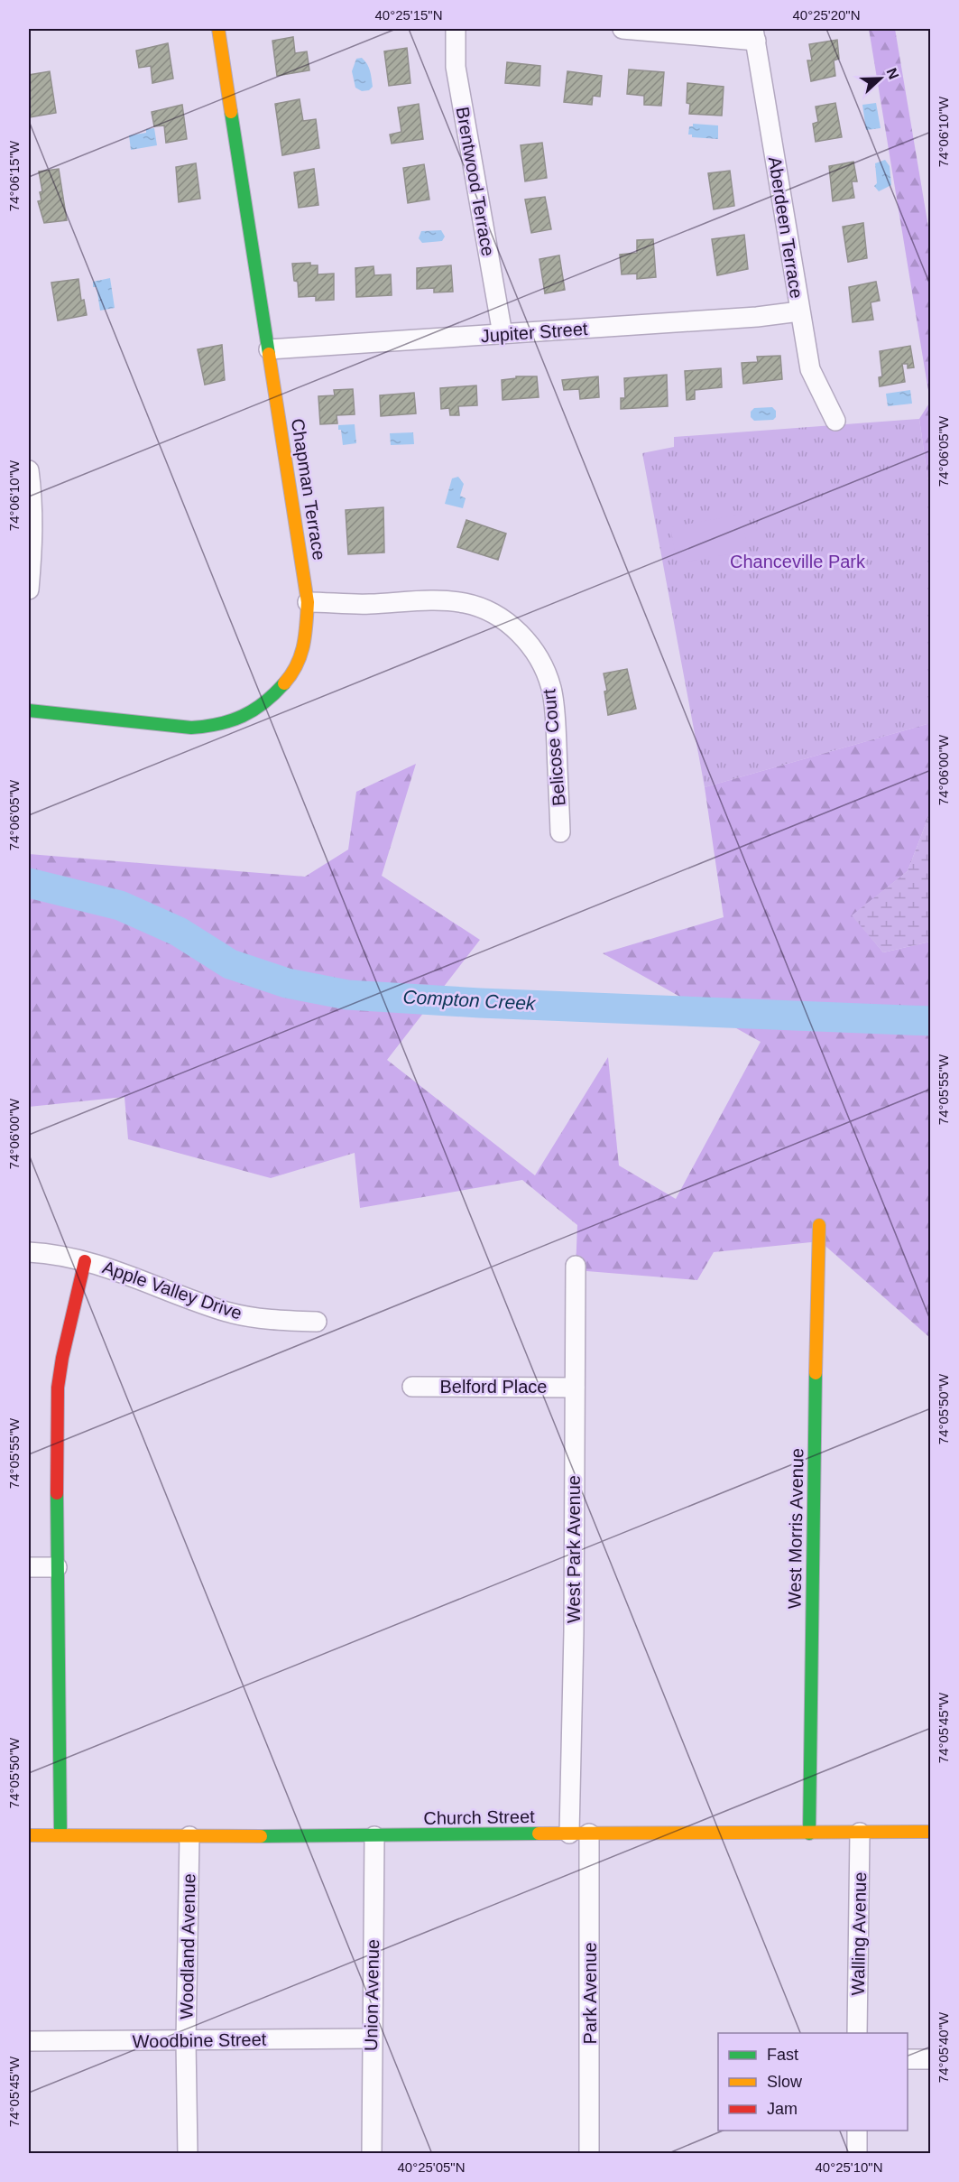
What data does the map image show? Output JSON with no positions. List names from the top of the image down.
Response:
{
  "streets": {
    "street": [
      "Brentwood Terrace",
      "Aberdeen Terrace",
      "Jupiter Street",
      "Chapman Terrace",
      "Belicose Court",
      "Apple Valley Drive",
      "Belford Place",
      "West Morris Avenue",
      "West Park Avenue",
      "Church Street",
      "Walling Avenue",
      "Woodland Avenue",
      "Park Avenue",
      "Union Avenue",
      "Woodbine Street"
    ]
  },
  "crossings": [
    ["Brentwood Terrace", "Jupiter Street"],
    ["Aberdeen Terrace", "Jupiter Street"],
    ["Jupiter Street", "Chapman Terrace"],
    ["Chapman Terrace", "Belicose Court"],
    ["Belford Place", "West Park Avenue"],
    ["West Morris Avenue", "Church Street"],
    ["West Park Avenue", "Church Street"],
    ["Church Street", "Walling Avenue"],
    ["Church Street", "Woodland Avenue"],
    ["Church Street", "Park Avenue"],
    ["Church Street", "Union Avenue"],
    ["Woodland Avenue", "Woodbine Street"],
    ["Union Avenue", "Woodbine Street"]
  ],
  "water": ["Compton Creek"],
  "parks": ["Chanceville Park"],
  "legend": ["Fast", "Slow", "Jam"],
  "north": "right",
  "coordinates": [
    "40°25'15\"N",
    "40°25'20\"N",
    "74°06'10\"W",
    "74°06'15\"W",
    "74°06'05\"W",
    "74°06'00\"W",
    "74°05'55\"W",
    "74°05'50\"W",
    "74°05'45\"W",
    "74°05'40\"W",
    "40°25'05\"N",
    "40°25'10\"N"
  ]
}
